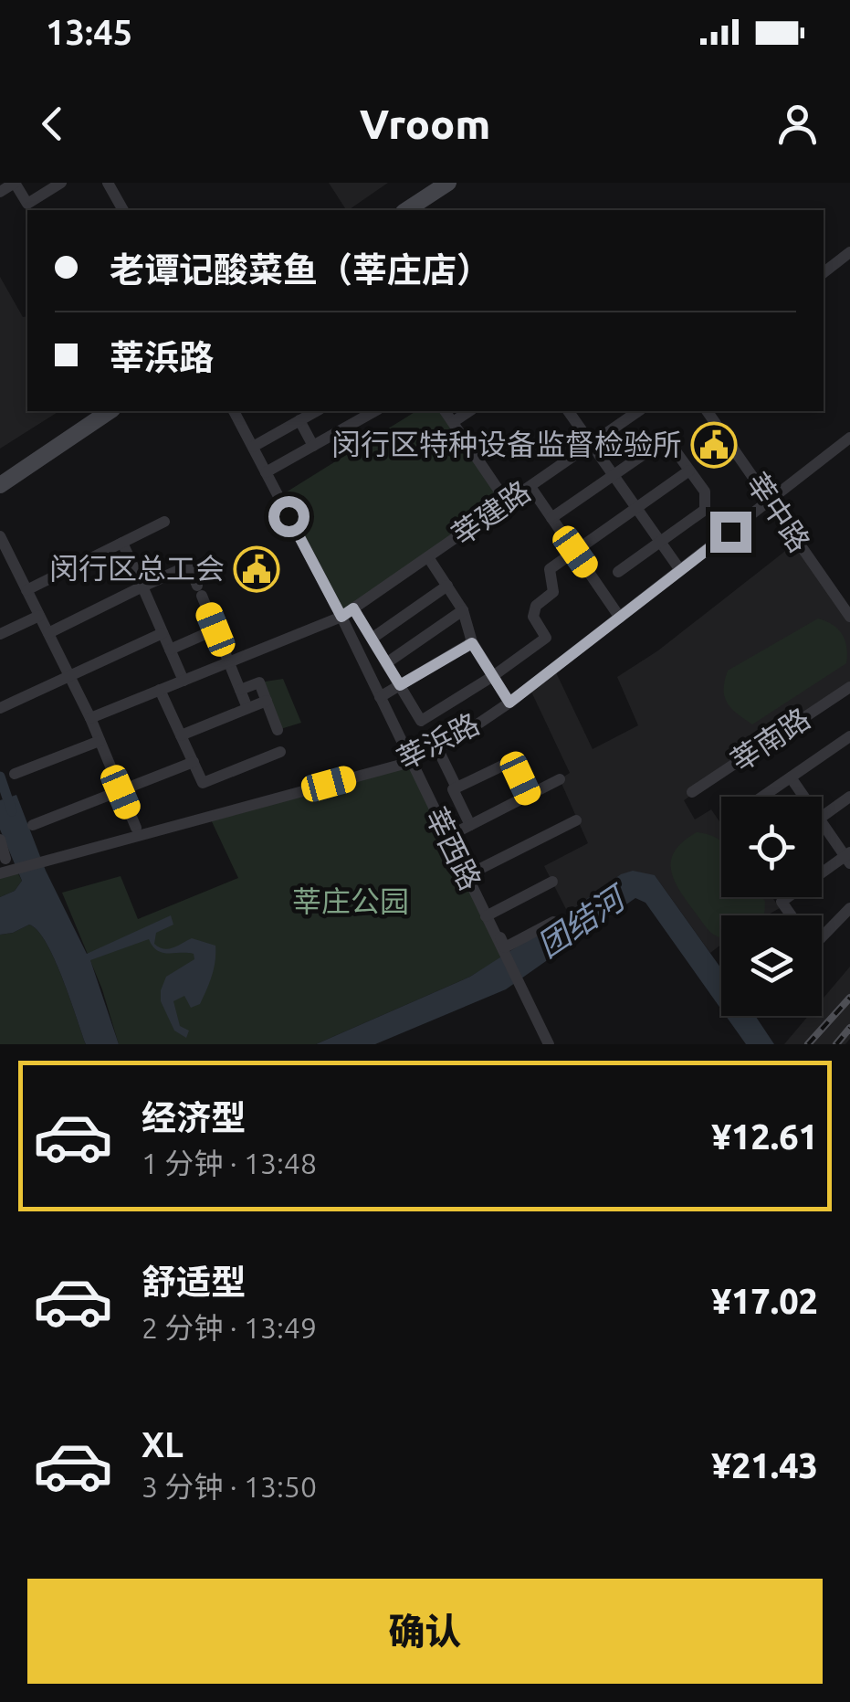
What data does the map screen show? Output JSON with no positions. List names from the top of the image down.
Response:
{
  "streets": {
    "street": [
      "莘中路",
      "莘建路",
      "莘南路",
      "莘浜路",
      "莘西路"
    ]
  },
  "crossings": [
    ["莘中路", "莘浜路"],
    ["莘建路", "莘西路"],
    ["莘浜路", "莘西路"]
  ],
  "water": ["团结河"],
  "parks": ["莘庄公园"],
  "places": {
    "public building": ["闵行区特种设备监督检验所", "闵行区总工会"]
  },
  "page": {
    "status": "13:45",
    "header": "Vroom",
    "banner": ["老谭记酸菜鱼（莘庄店）", "莘浜路"],
    "list": [
      {
        "name": "经济型",
        "note": "1 分钟 · 13:48",
        "value": "¥12.61"
      },
      {
        "name": "舒适型",
        "note": "2 分钟 · 13:49",
        "value": "¥17.02"
      },
      {
        "name": "XL",
        "note": "3 分钟 · 13:50",
        "value": "¥21.43"
      }
    ],
    "buttons": "确认"
  }
}
